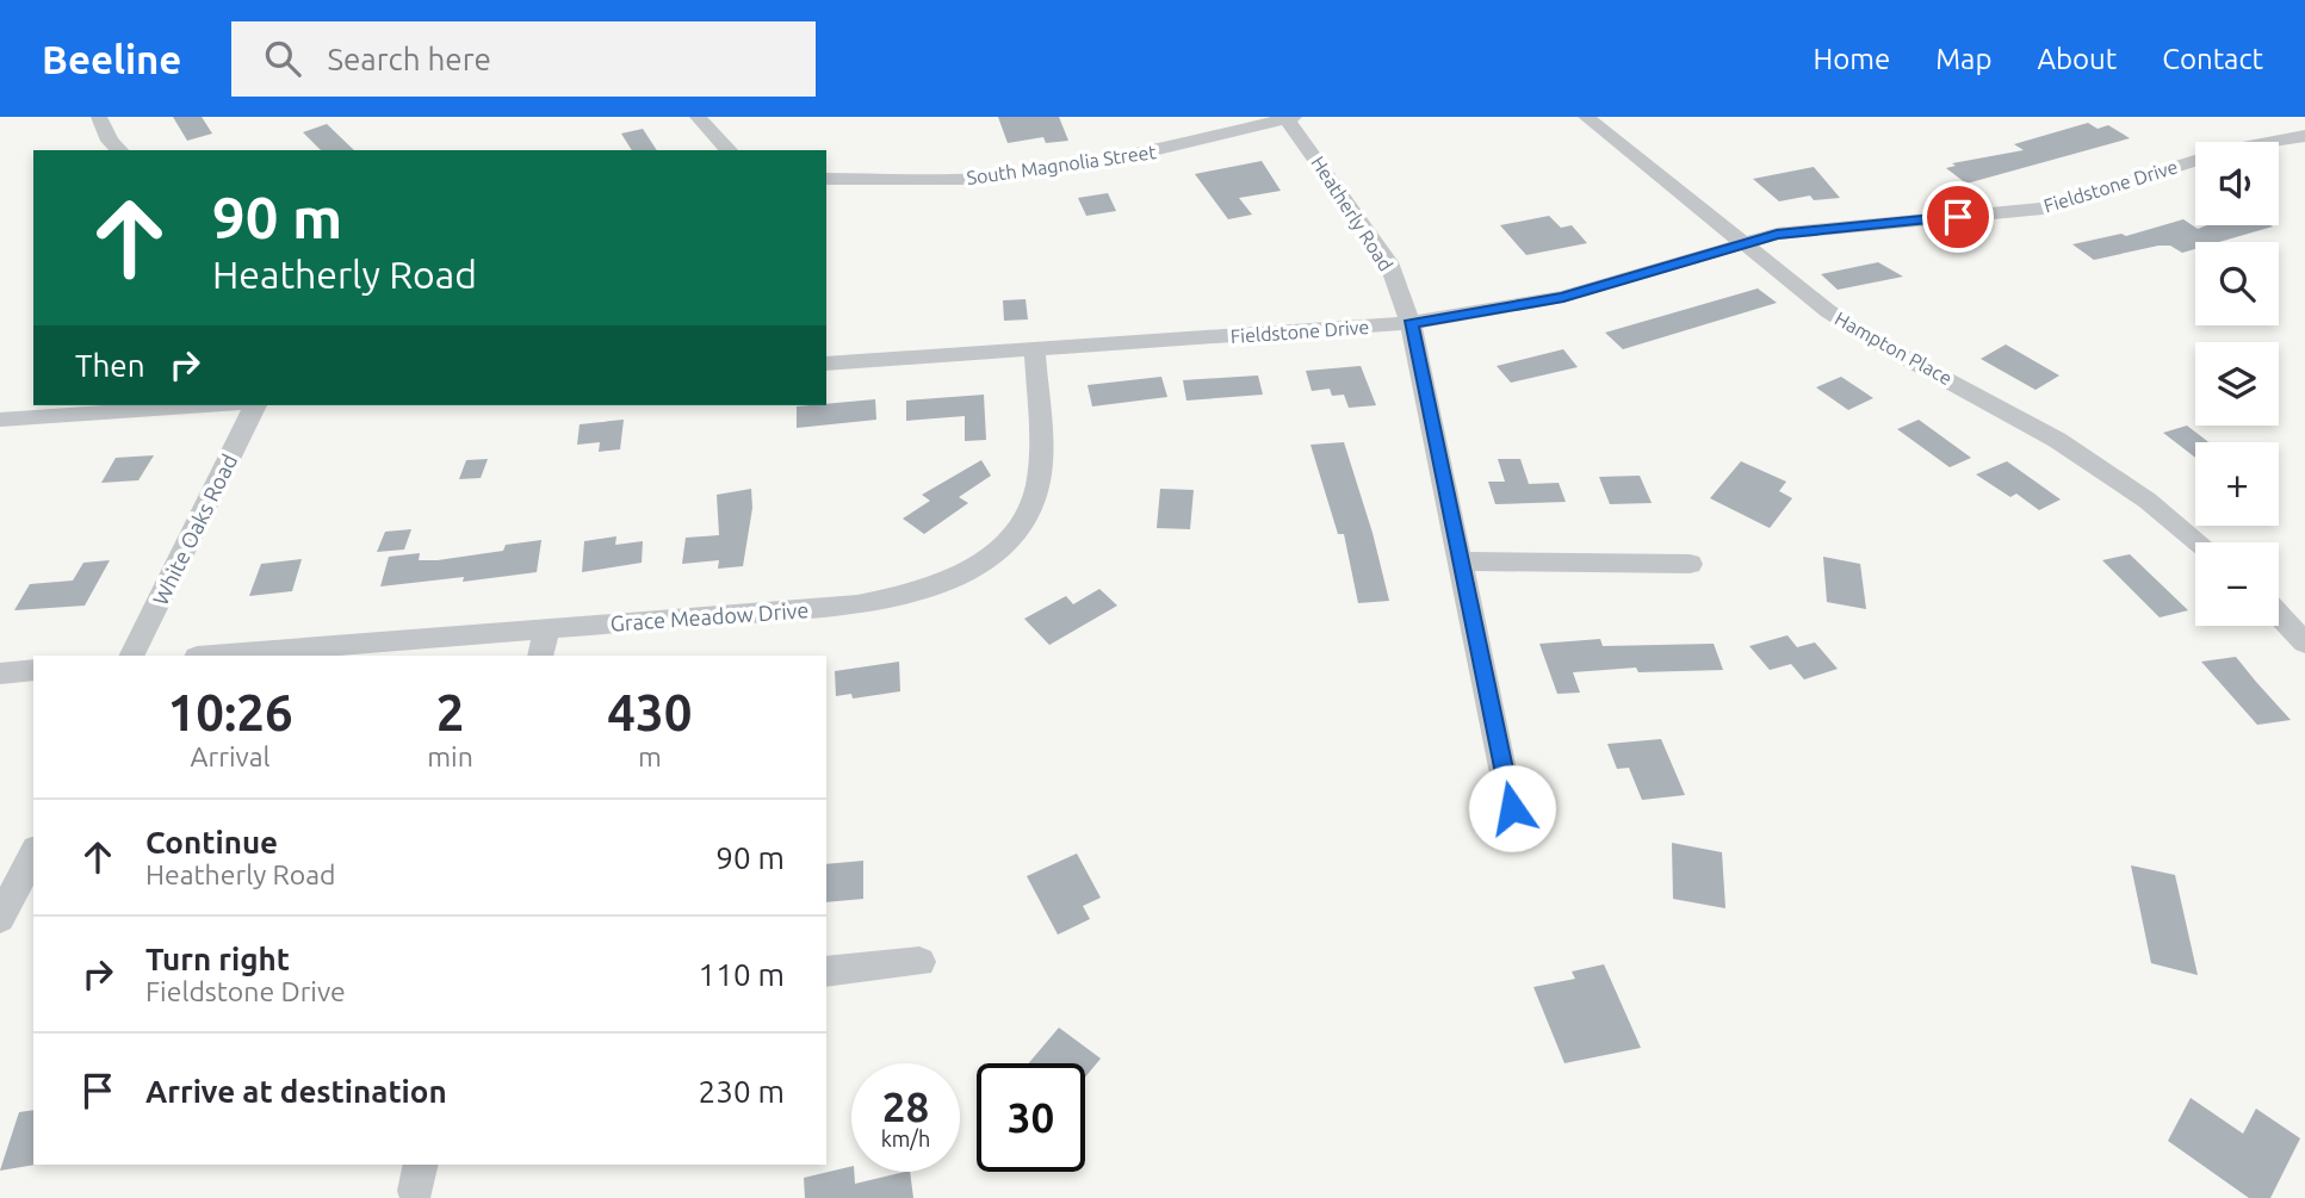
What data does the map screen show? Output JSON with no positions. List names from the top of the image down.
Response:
{
  "streets": {
    "street": [
      "South Magnolia Street",
      "Fieldstone Drive",
      "Heatherly Road",
      "Hampton Place",
      "White Oaks Road",
      "Grace Meadow Drive"
    ]
  },
  "crossings": [
    ["South Magnolia Street", "Heatherly Road"],
    ["Fieldstone Drive", "Heatherly Road"],
    ["Fieldstone Drive", "Hampton Place"],
    ["Fieldstone Drive", "Grace Meadow Drive"]
  ],
  "page": {
    "header": "Beeline",
    "search": "Search here",
    "nav": [
      "Home",
      "Map",
      "About",
      "Contact"
    ],
    "map_buttons": ["+", "−"],
    "turn": ["90 m", "Heatherly Road"],
    "then": "Then",
    "eta": [
      "10:26",
      "Arrival",
      "2",
      "min",
      "430",
      "m"
    ],
    "list": [
      {
        "name": "Continue",
        "note": "Heatherly Road",
        "value": "90 m"
      },
      {
        "name": "Turn right",
        "note": "Fieldstone Drive",
        "value": "110 m"
      },
      {
        "name": "Arrive at destination",
        "value": "230 m"
      }
    ],
    "speed": "28 km/h",
    "limit": "30"
  }
}
